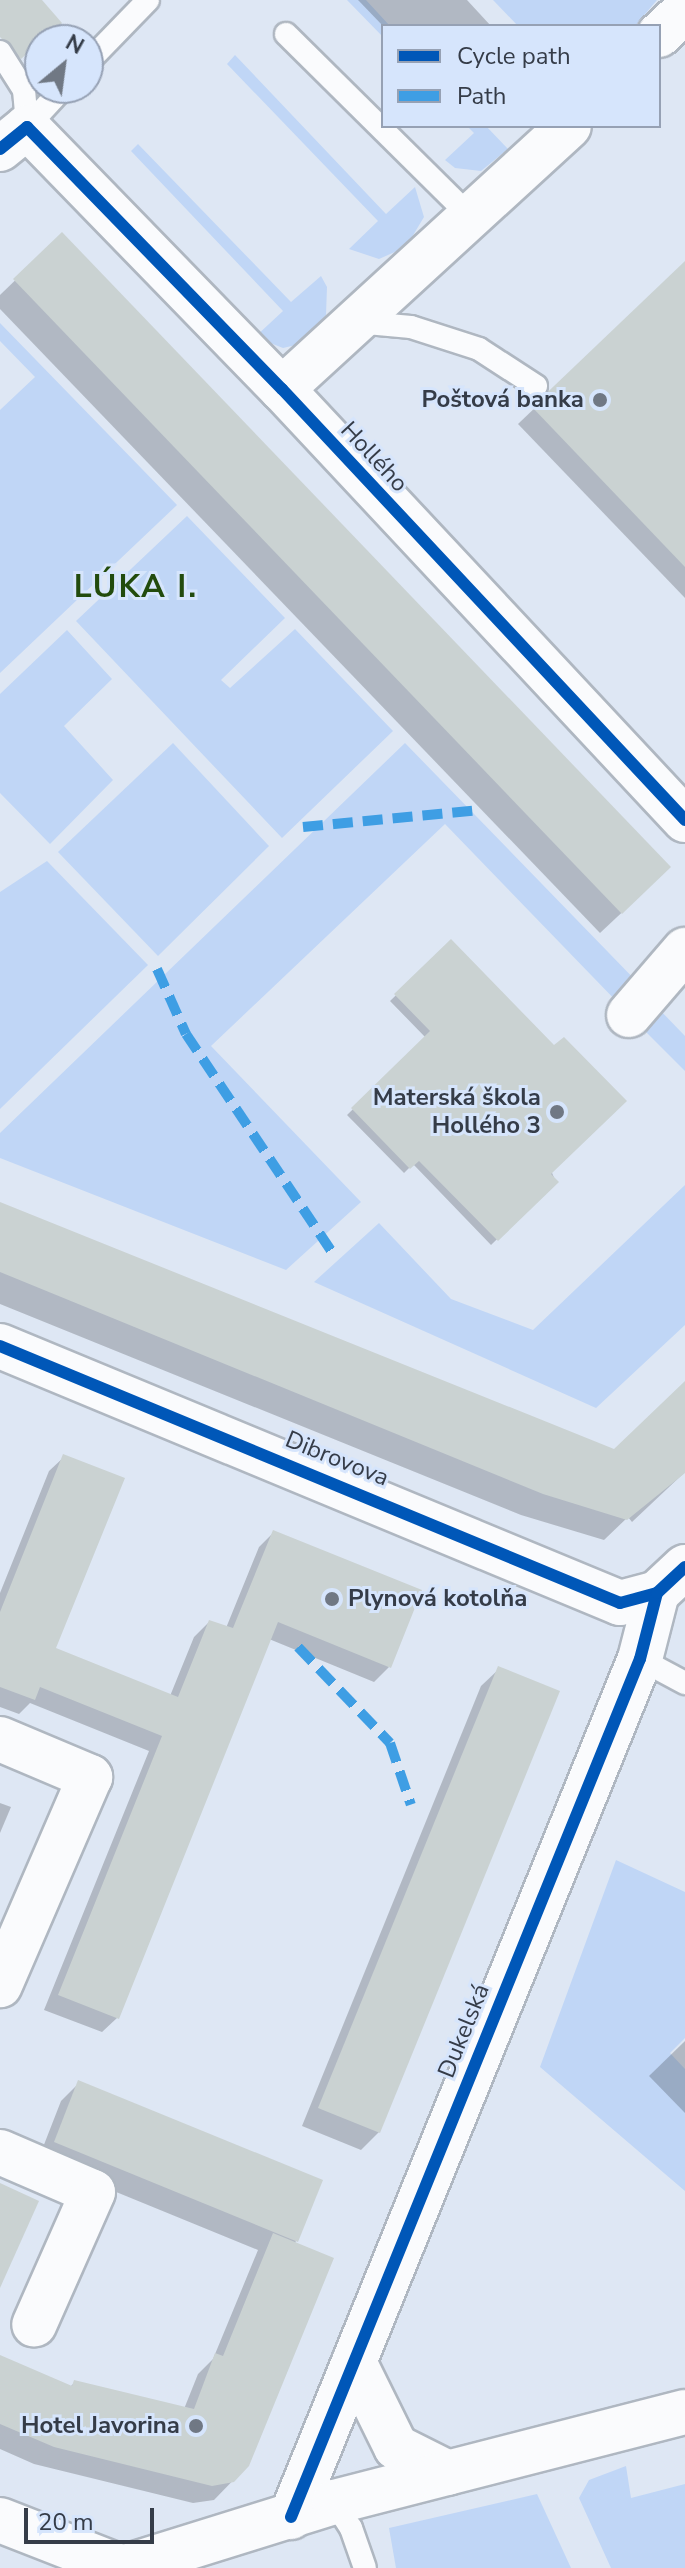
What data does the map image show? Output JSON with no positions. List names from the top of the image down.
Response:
{
  "streets": {
    "street": ["Hollého", "Dibrovova", "Dukelská"]
  },
  "crossings": [
    ["Dibrovova", "Dukelská"]
  ],
  "districts": ["LÚKA I."],
  "places": [
    "Poštová banka",
    "Materská škola Hollého 3",
    "Plynová kotolňa",
    "Hotel Javorina"
  ],
  "legend": ["Cycle path", "Path"],
  "scale_bar": "20 m",
  "north": "top right"
}
